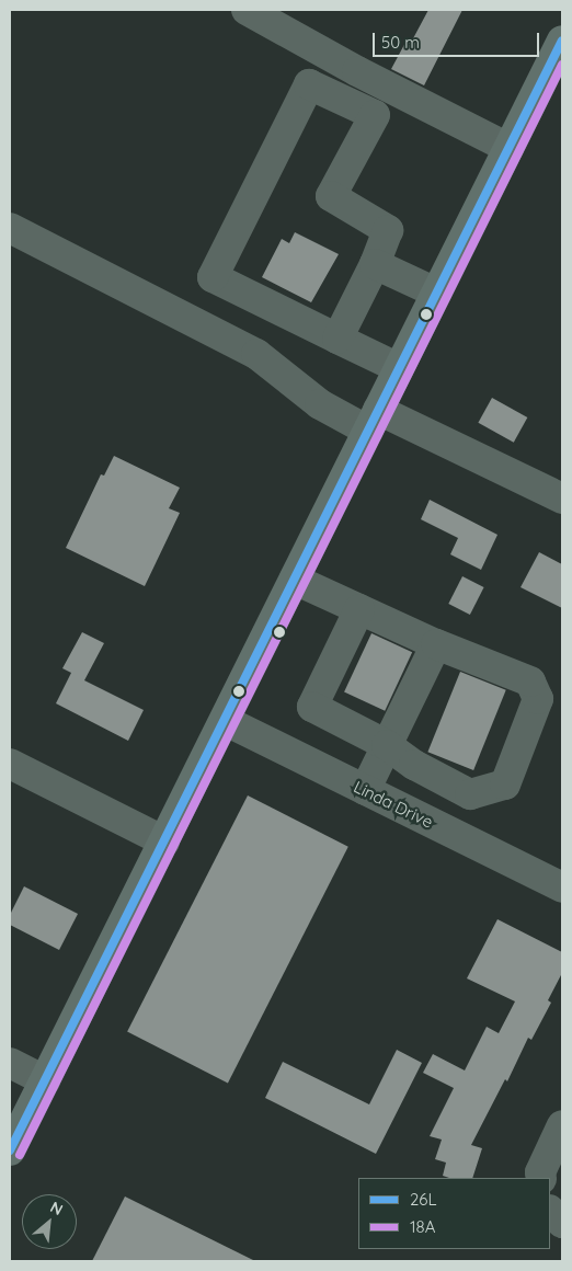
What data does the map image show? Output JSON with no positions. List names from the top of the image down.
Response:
{
  "streets": {
    "street": ["Linda Drive"]
  },
  "lines": ["transit line 26L", "transit line 18A"],
  "legend": ["26L", "18A"],
  "scale_bar": "50 m",
  "north": "top right"
}
